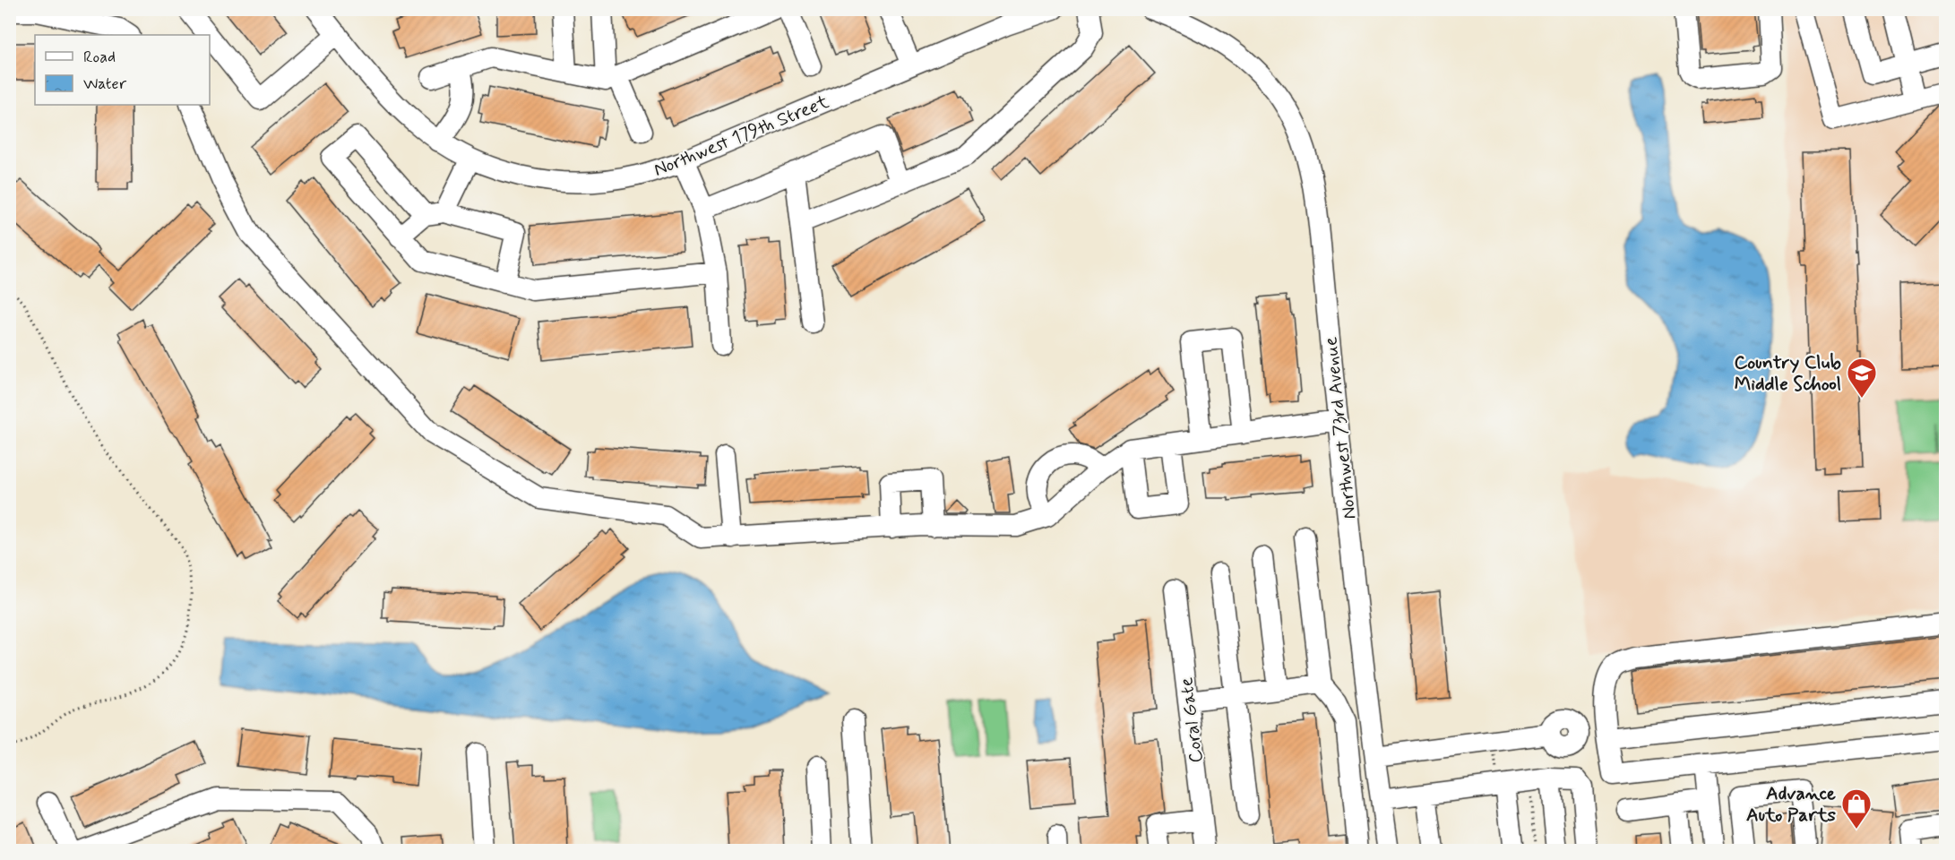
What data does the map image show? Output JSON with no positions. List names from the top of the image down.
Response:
{
  "streets": {
    "street": ["Northwest 179th Street", "Northwest 73rd Avenue", "Coral Gate"]
  },
  "places": {
    "school or university": ["Country Club Middle School"],
    "shop": ["Advance Auto Parts"]
  },
  "legend": ["Road", "Water"]
}
